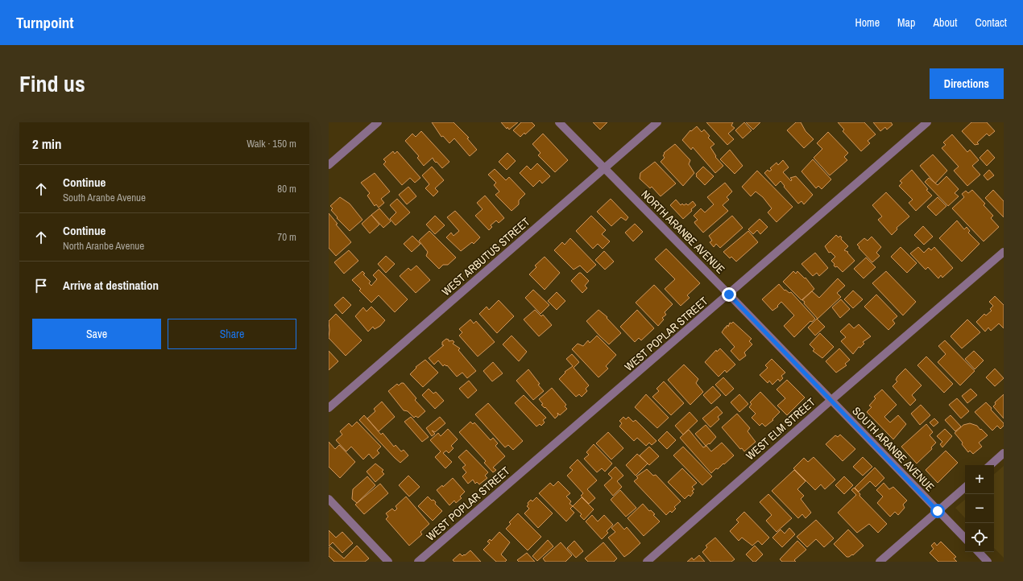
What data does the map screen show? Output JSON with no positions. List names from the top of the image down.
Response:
{
  "streets": {
    "street": [
      "NORTH ARANBE AVENUE",
      "WEST ARBUTUS STREET",
      "WEST POPLAR STREET",
      "WEST ELM STREET",
      "SOUTH ARANBE AVENUE"
    ]
  },
  "crossings": [
    ["NORTH ARANBE AVENUE", "WEST ARBUTUS STREET"],
    ["NORTH ARANBE AVENUE", "WEST POPLAR STREET"],
    ["NORTH ARANBE AVENUE", "WEST ELM STREET"],
    ["NORTH ARANBE AVENUE", "SOUTH ARANBE AVENUE"],
    ["WEST ELM STREET", "SOUTH ARANBE AVENUE"]
  ],
  "page": {
    "header": "Turnpoint",
    "nav": [
      "Home",
      "Map",
      "About",
      "Contact"
    ],
    "title": "Find us",
    "buttons": [
      "Directions",
      ["Save", "Share"]
    ],
    "heading": ["2 min", "Walk · 150 m"],
    "list": [
      ["Continue", "South Aranbe Avenue", "80 m"],
      ["Continue", "North Aranbe Avenue", "70 m"],
      "Arrive at destination"
    ],
    "map_buttons": ["+", "−"]
  }
}
